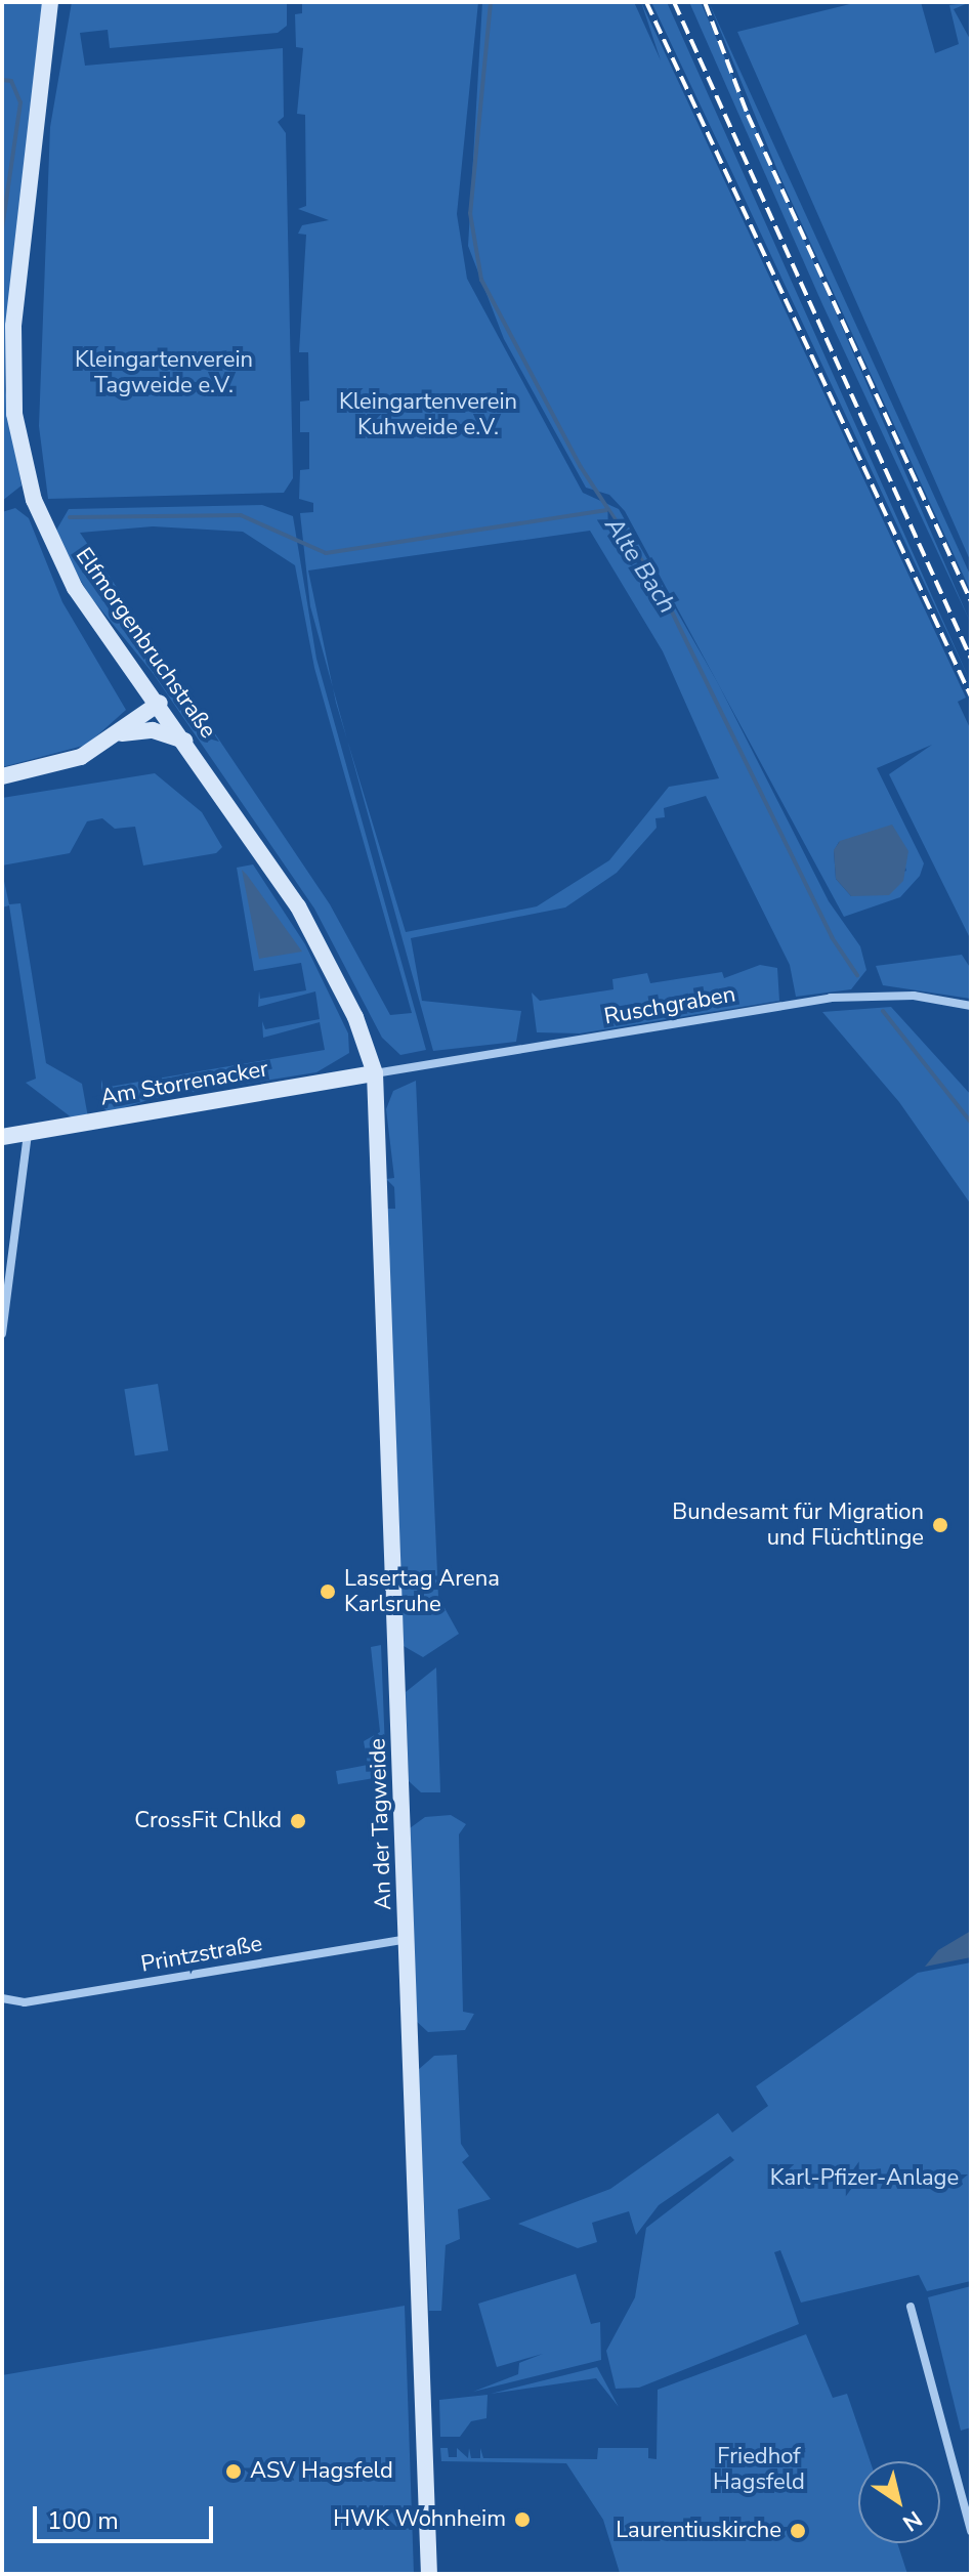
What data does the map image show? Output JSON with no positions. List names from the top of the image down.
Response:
{
  "streets": {
    "main road": ["Elfmorgenbruchstraße", "Am Storrenacker", "An der Tagweide"],
    "street": ["Ruschgraben", "Printzstraße"]
  },
  "crossings": [
    ["Elfmorgenbruchstraße", "Ruschgraben"],
    ["Elfmorgenbruchstraße", "Am Storrenacker"],
    ["Elfmorgenbruchstraße", "An der Tagweide"],
    ["Ruschgraben", "Am Storrenacker"],
    ["Ruschgraben", "An der Tagweide"],
    ["Am Storrenacker", "An der Tagweide"],
    ["An der Tagweide", "Printzstraße"]
  ],
  "water": ["Alte Bach"],
  "parks": [
    "Kleingartenverein Tagweide e.V.",
    "Kleingartenverein Kuhweide e.V.",
    "Karl-Pfizer-Anlage",
    "Friedhof Hagsfeld"
  ],
  "places": [
    "Bundesamt für Migration und Flüchtlinge",
    "Lasertag Arena Karlsruhe",
    "CrossFit Chlkd",
    "ASV Hagsfeld",
    "HWK Wohnheim",
    "Laurentiuskirche"
  ],
  "scale_bar": "100 m",
  "north": "bottom right"
}
